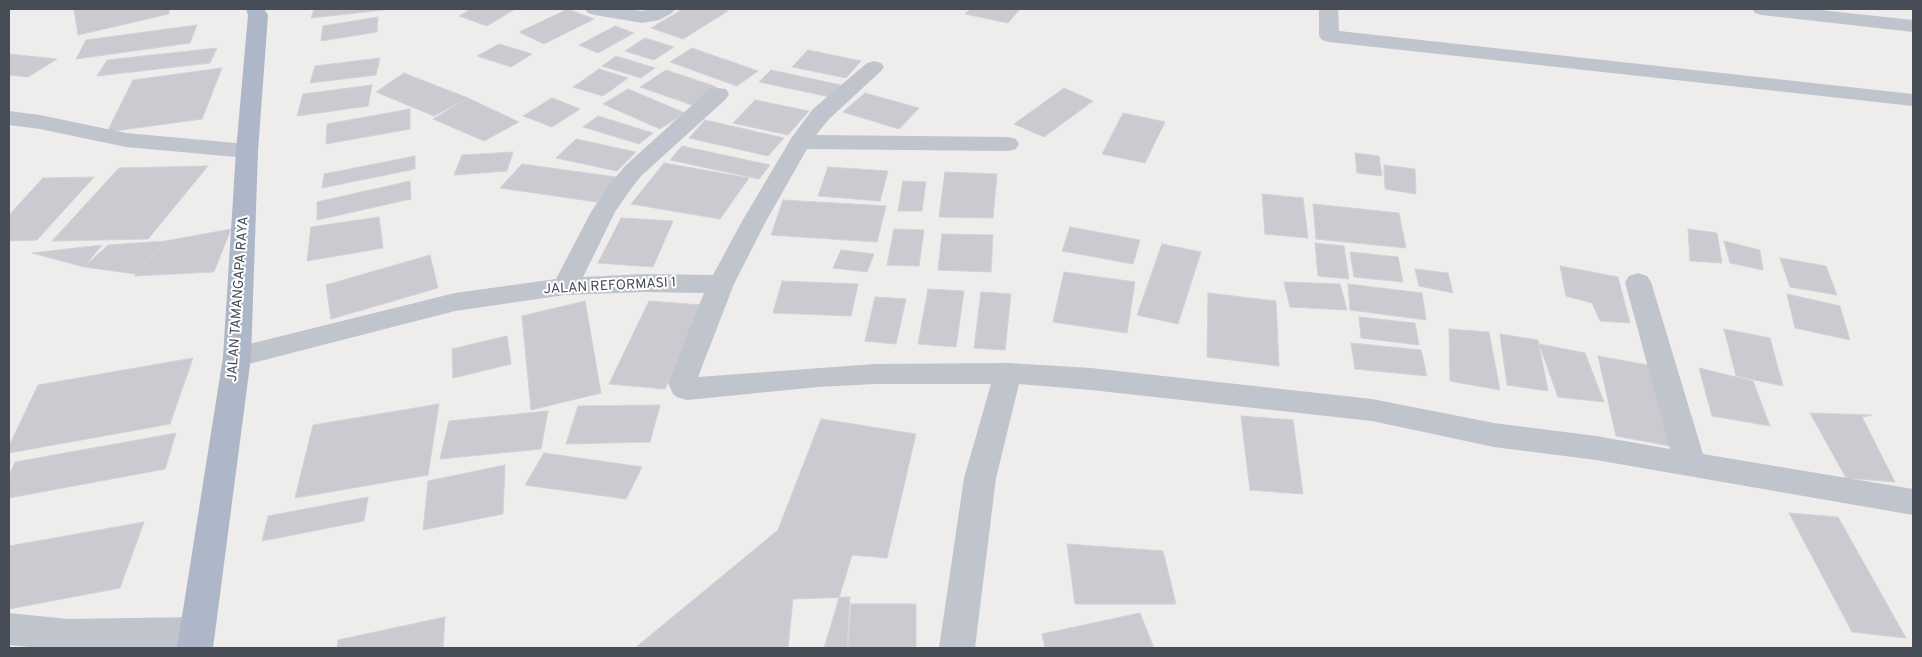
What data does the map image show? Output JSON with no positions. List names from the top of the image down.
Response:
{
  "streets": {
    "main road": ["JALAN TAMANGAPA RAYA"],
    "street": ["JALAN REFORMASI 1"]
  },
  "crossings": [
    ["JALAN REFORMASI 1", "JALAN TAMANGAPA RAYA"]
  ]
}
